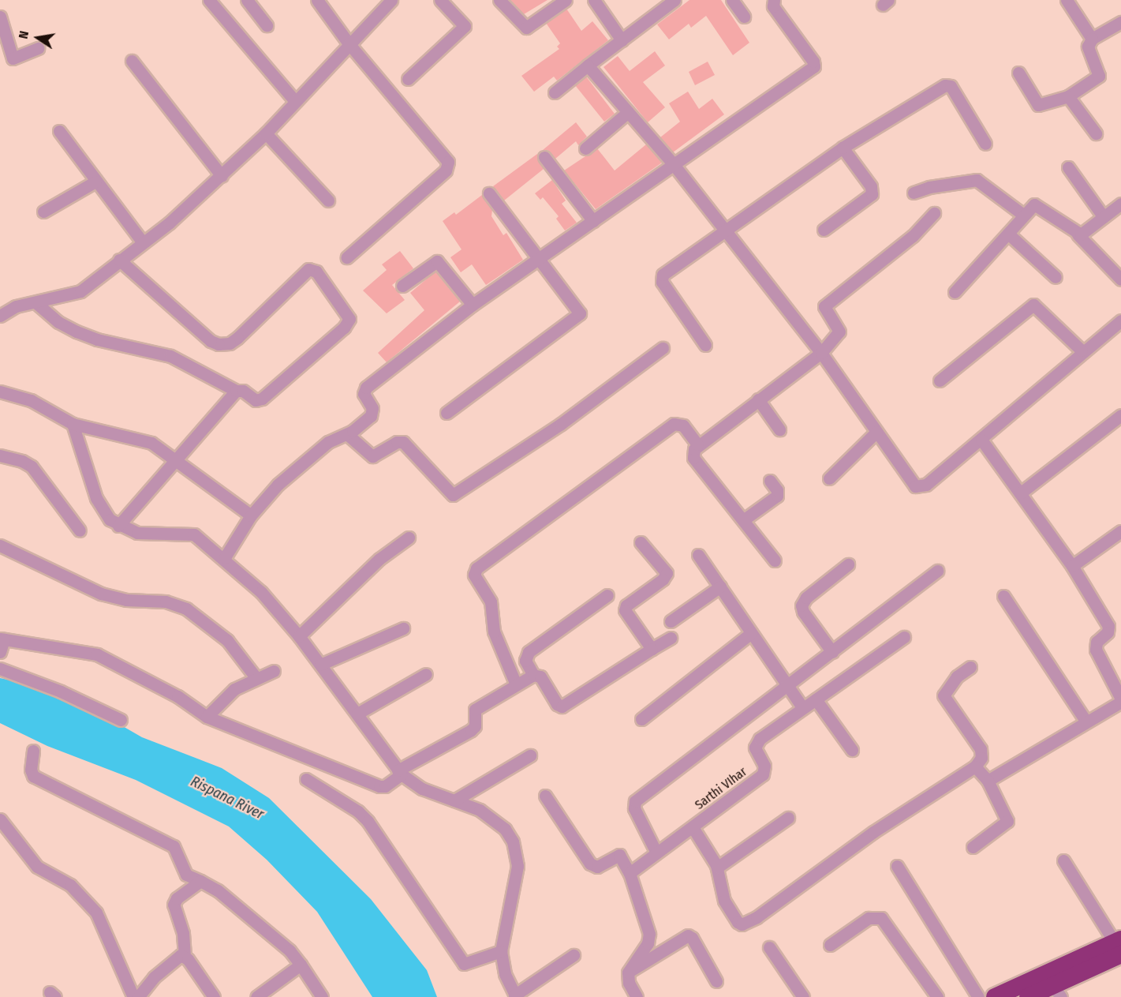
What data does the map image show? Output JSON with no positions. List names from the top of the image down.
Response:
{
  "streets": {
    "street": ["Sarthi VIhar"]
  },
  "water": ["Rispana River"],
  "north": "left"
}
